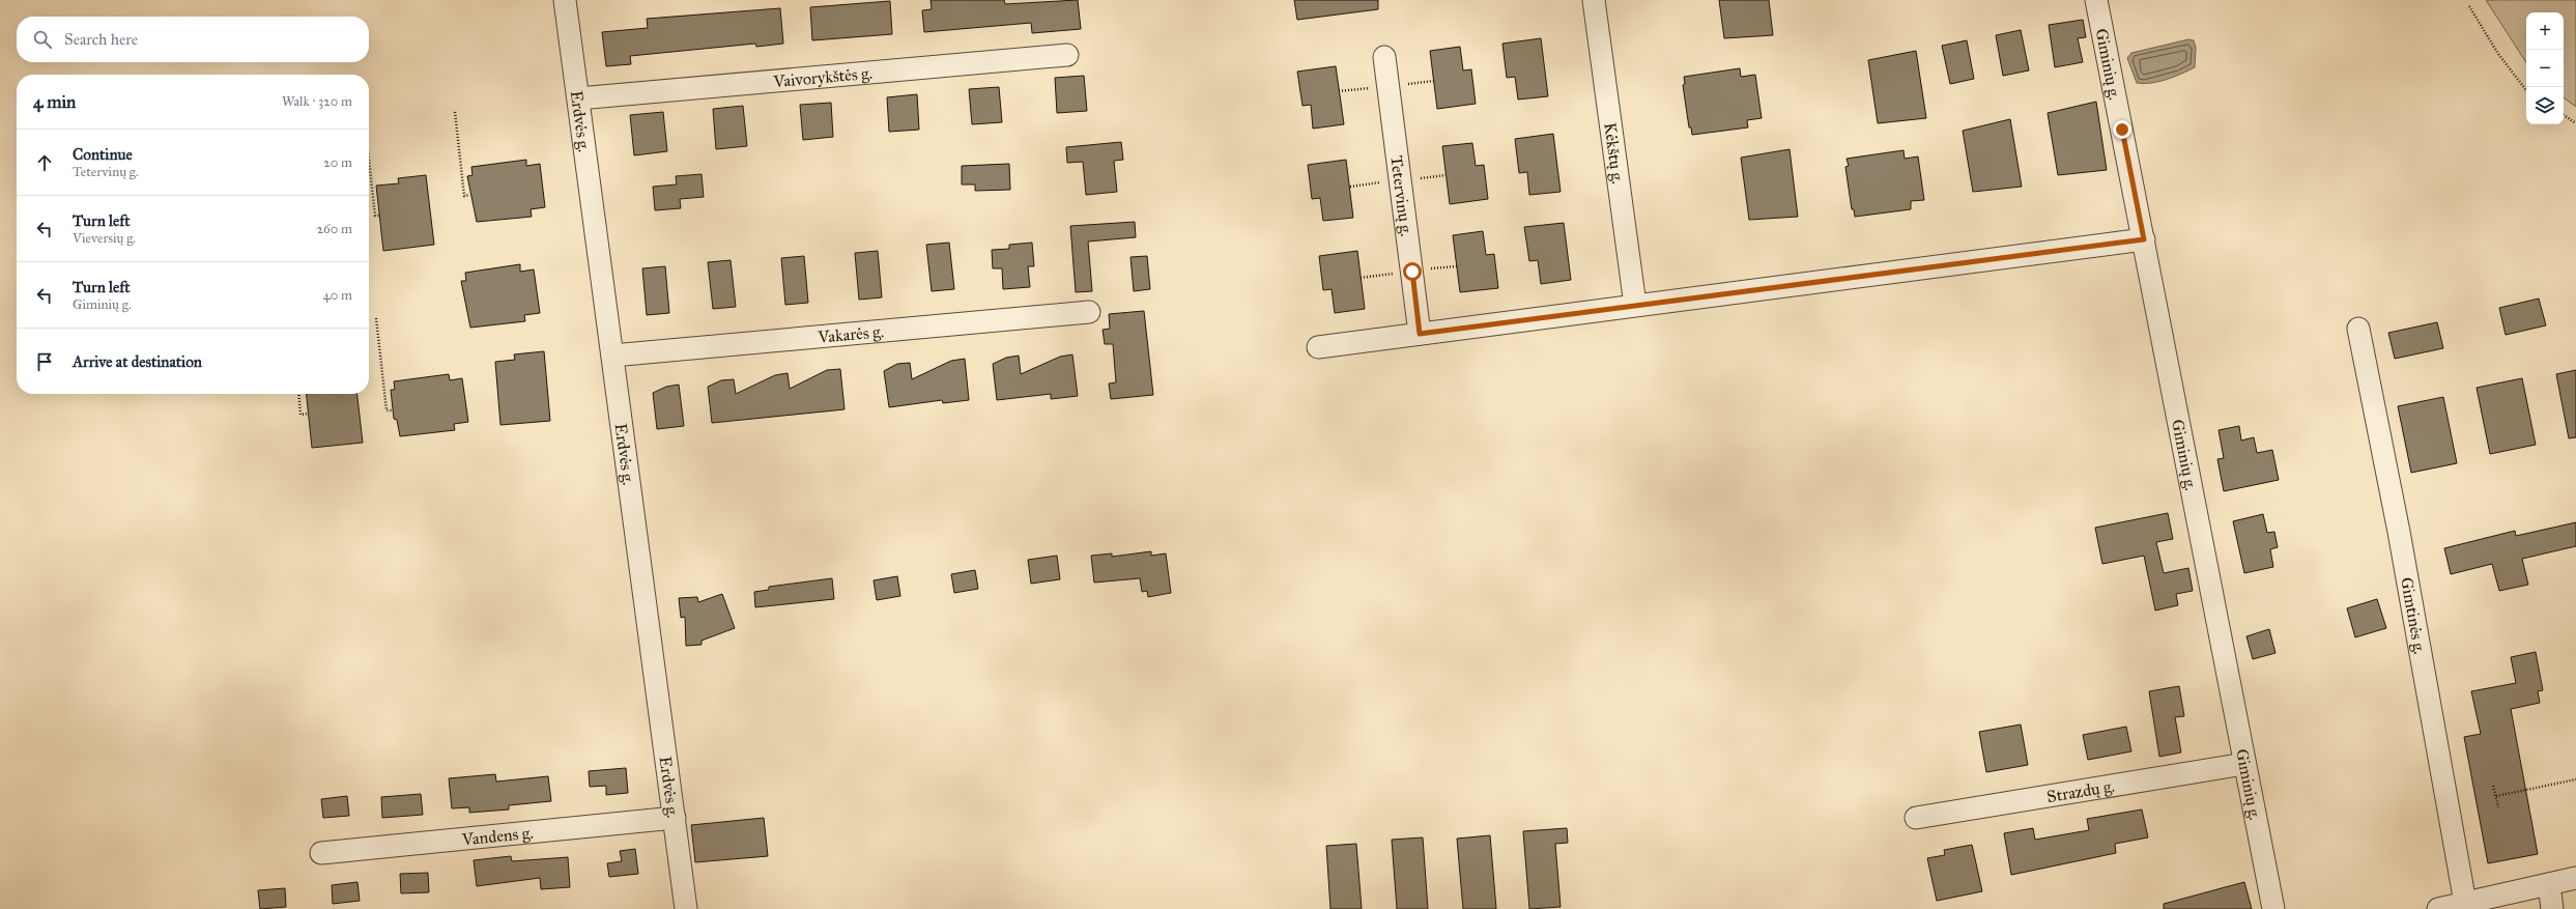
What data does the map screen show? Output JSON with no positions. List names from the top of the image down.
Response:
{
  "streets": {
    "street": [
      "Giminių g.",
      "Vaivorykštės g.",
      "Erdvės g.",
      "Kėkštų g.",
      "Tetervinų g.",
      "Vakarės g.",
      "Gimtinės g.",
      "Strazdų g.",
      "Vandens g."
    ]
  },
  "crossings": [
    ["Giminių g.", "Strazdų g."],
    ["Vaivorykštės g.", "Erdvės g."],
    ["Erdvės g.", "Vakarės g."],
    ["Erdvės g.", "Vandens g."]
  ],
  "page": {
    "map_buttons": ["+", "−"],
    "search": "Search here",
    "heading": ["4 min", "Walk · 320 m"],
    "list": [
      ["Continue", "Tetervinų g.", "20 m"],
      ["Turn left", "Vieversių g.", "260 m"],
      ["Turn left", "Giminių g.", "40 m"],
      "Arrive at destination"
    ]
  }
}
